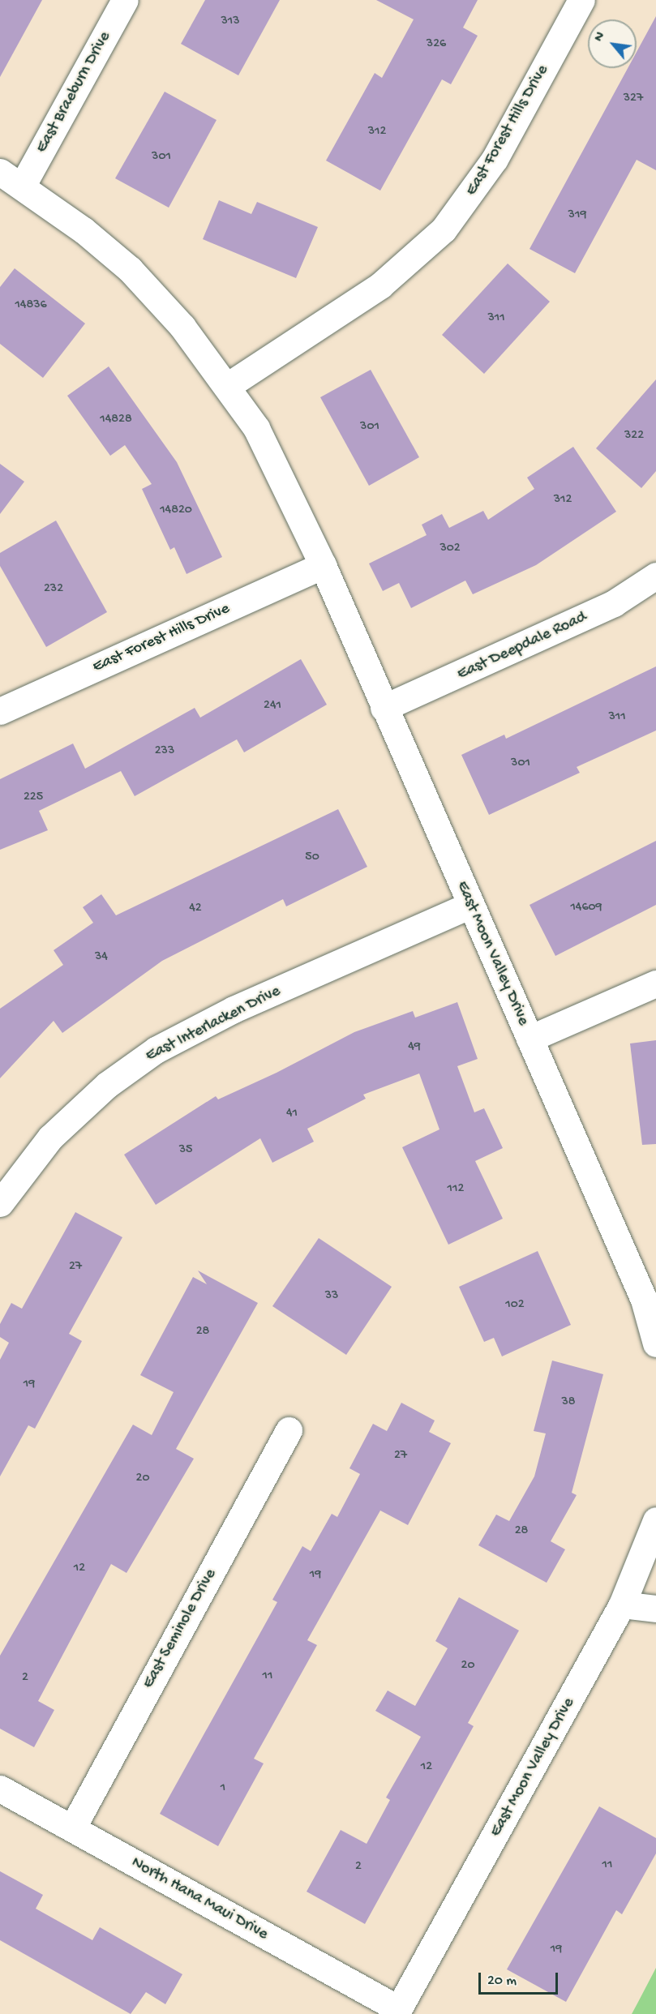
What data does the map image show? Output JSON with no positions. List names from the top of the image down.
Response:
{
  "streets": {
    "street": [
      "East Braeburn Drive",
      "East Forest Hills Drive",
      "East Deepdale Road",
      "East Moon Valley Drive",
      "East Interlacken Drive",
      "East Seminole Drive",
      "North Hana Maui Drive"
    ]
  },
  "crossings": [
    ["East Braeburn Drive", "East Moon Valley Drive"],
    ["East Forest Hills Drive", "East Moon Valley Drive"],
    ["East Deepdale Road", "East Moon Valley Drive"],
    ["East Moon Valley Drive", "East Interlacken Drive"],
    ["East Moon Valley Drive", "North Hana Maui Drive"],
    ["East Seminole Drive", "North Hana Maui Drive"]
  ],
  "house_numbers": [
    "313",
    "326",
    "327",
    "312",
    "301",
    "319",
    "14836",
    "311",
    "14828",
    "301",
    "322",
    "312",
    "14820",
    "302",
    "232",
    "241",
    "311",
    "233",
    "301",
    "225",
    "50",
    "14609",
    "42",
    "34",
    "49",
    "41",
    "35",
    "112",
    "27",
    "33",
    "102",
    "28",
    "19",
    "38",
    "27",
    "20",
    "28",
    "12",
    "19",
    "20",
    "11",
    "2",
    "12",
    "1",
    "11",
    "2",
    "19"
  ],
  "scale_bar": "20 m",
  "north": "top left"
}
